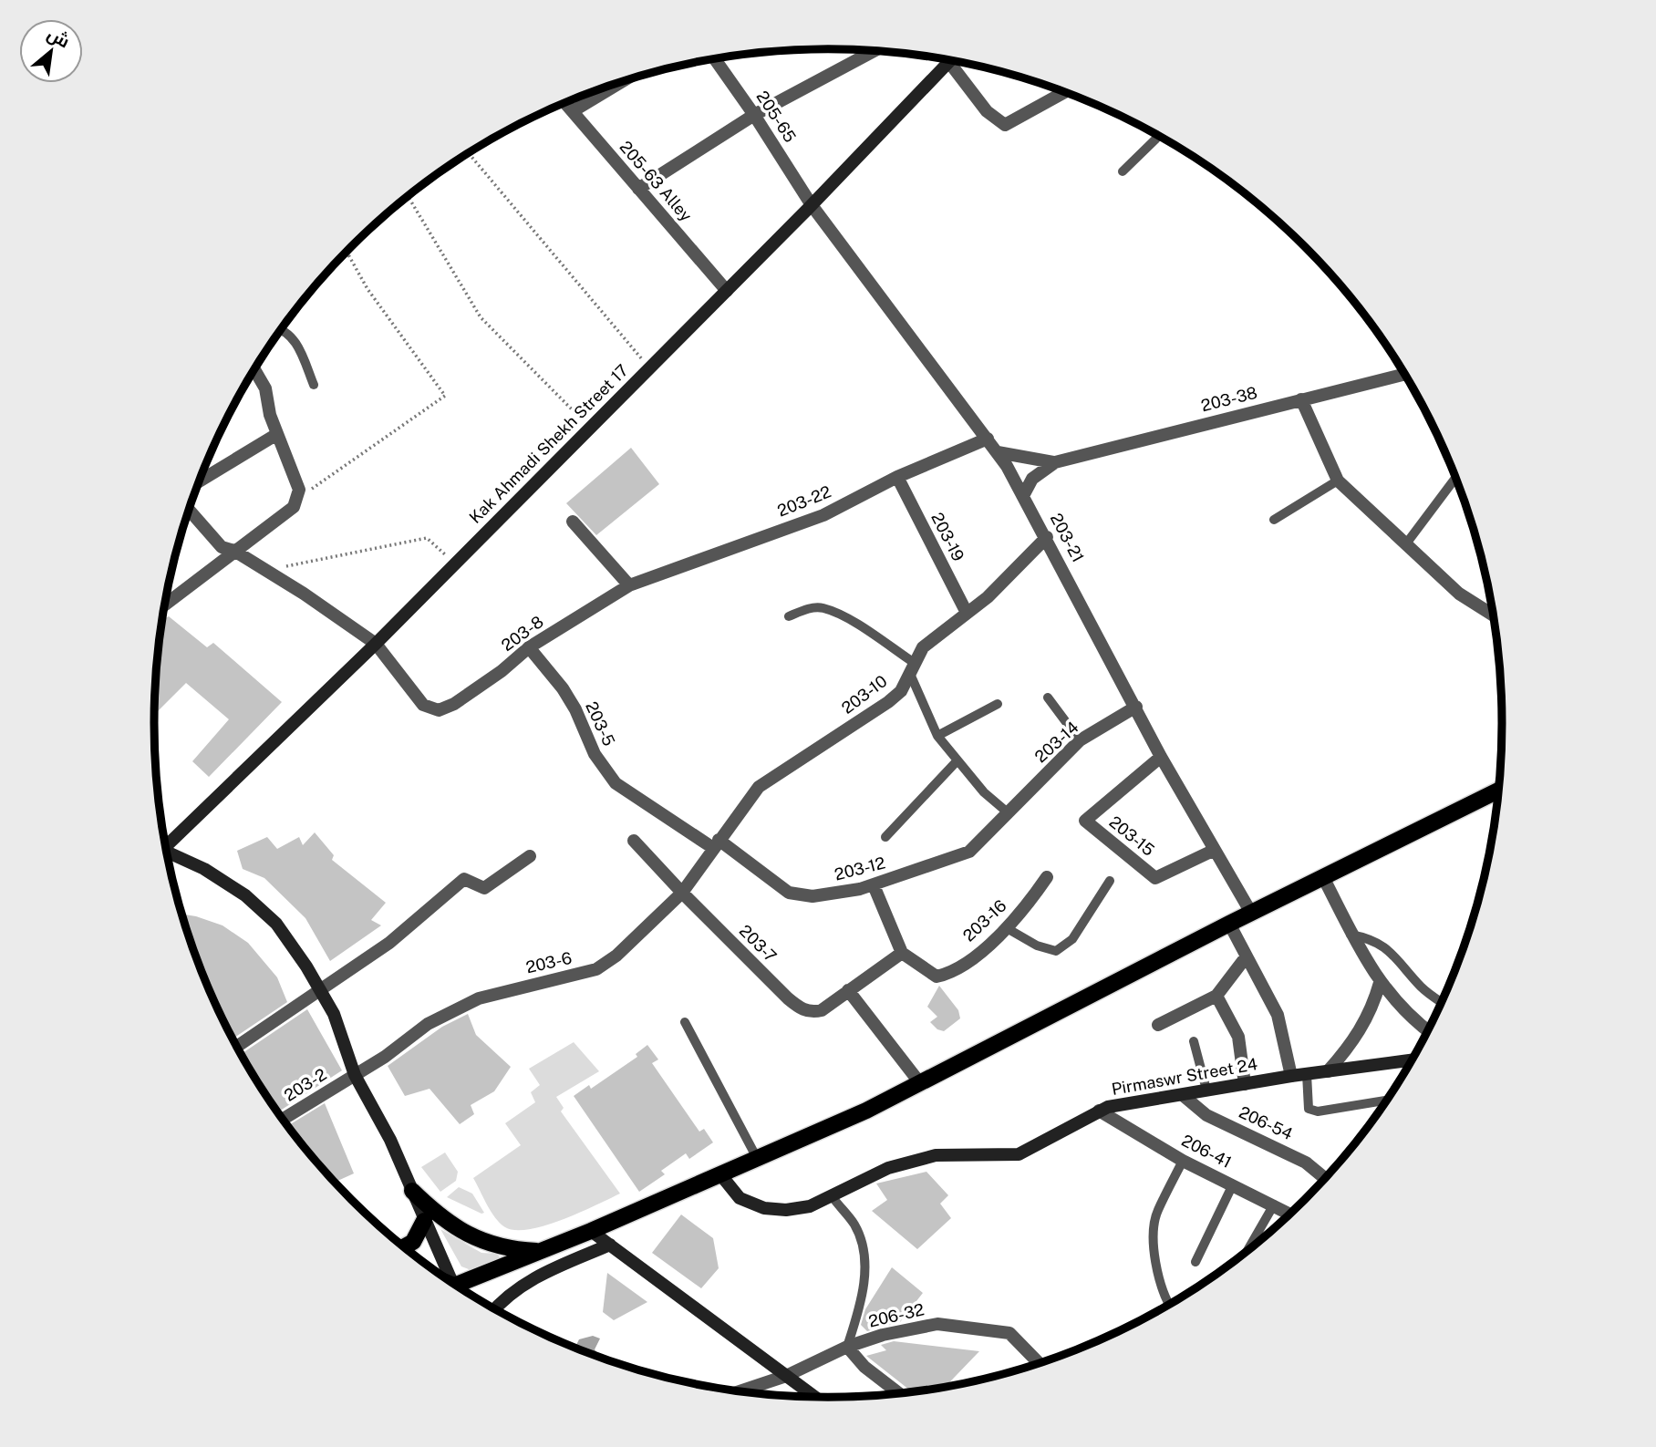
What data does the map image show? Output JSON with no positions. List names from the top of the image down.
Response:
{
  "streets": {
    "main road": ["Kak Ahmadi Shekh Street 17", "Pirmaswr Street 24"],
    "street": [
      "205-65",
      "205-63 Alley",
      "203-38",
      "203-22",
      "203-19",
      "203-21",
      "203-8",
      "203-10",
      "203-5",
      "203-14",
      "203-15",
      "203-12",
      "203-16",
      "203-7",
      "203-6",
      "203-2",
      "206-54",
      "206-41",
      "206-32"
    ]
  },
  "crossings": [
    ["205-65", "Kak Ahmadi Shekh Street 17"],
    ["205-65", "203-21"],
    ["205-63 Alley", "Kak Ahmadi Shekh Street 17"],
    ["203-38", "203-21"],
    ["Kak Ahmadi Shekh Street 17", "203-21"],
    ["Kak Ahmadi Shekh Street 17", "203-8"],
    ["203-22", "203-19"],
    ["203-22", "203-21"],
    ["203-22", "203-8"],
    ["203-19", "203-10"],
    ["203-21", "203-10"],
    ["203-21", "203-14"],
    ["203-21", "203-15"],
    ["203-8", "203-5"],
    ["203-10", "203-5"],
    ["203-10", "203-12"],
    ["203-10", "203-6"],
    ["203-5", "203-12"],
    ["203-5", "203-6"],
    ["203-14", "203-12"],
    ["203-12", "203-6"],
    ["203-7", "203-6"],
    ["203-6", "203-2"],
    ["Pirmaswr Street 24", "206-54"],
    ["Pirmaswr Street 24", "206-41"]
  ],
  "north": "top right"
}
